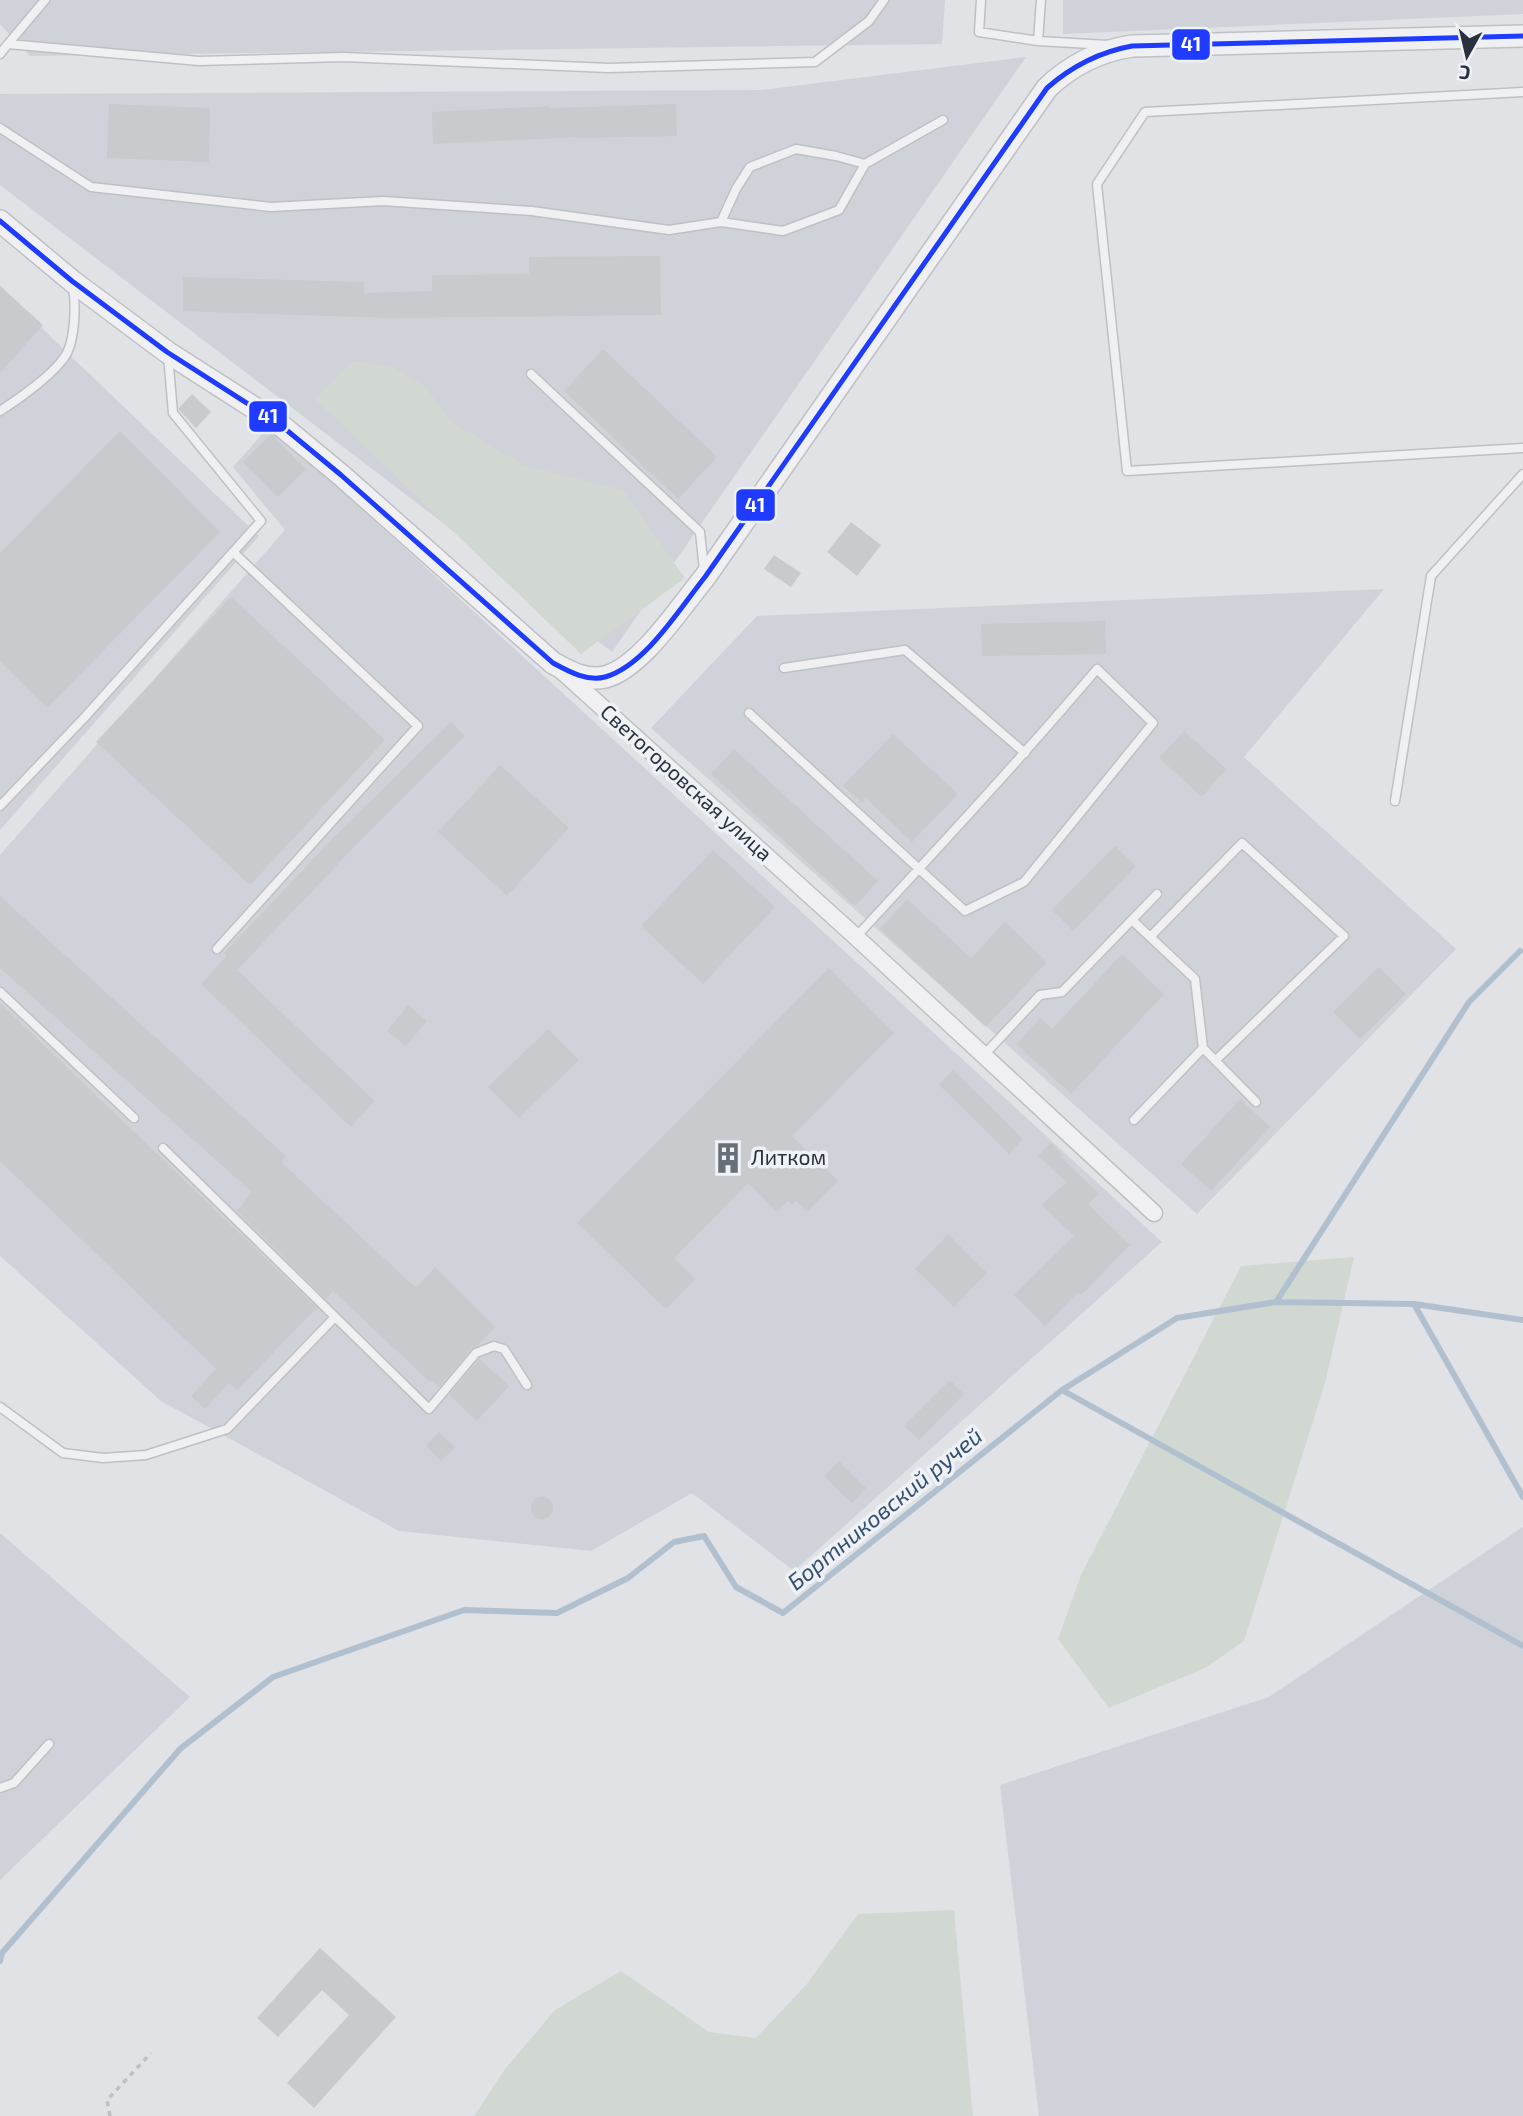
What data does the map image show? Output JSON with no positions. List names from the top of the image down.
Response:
{
  "streets": {
    "street": ["Светогоровская улица"]
  },
  "water": ["Бортниковский ручей"],
  "places": {
    "building": ["Литком"]
  },
  "lines": ["transit line 41"],
  "north": "bottom"
}
